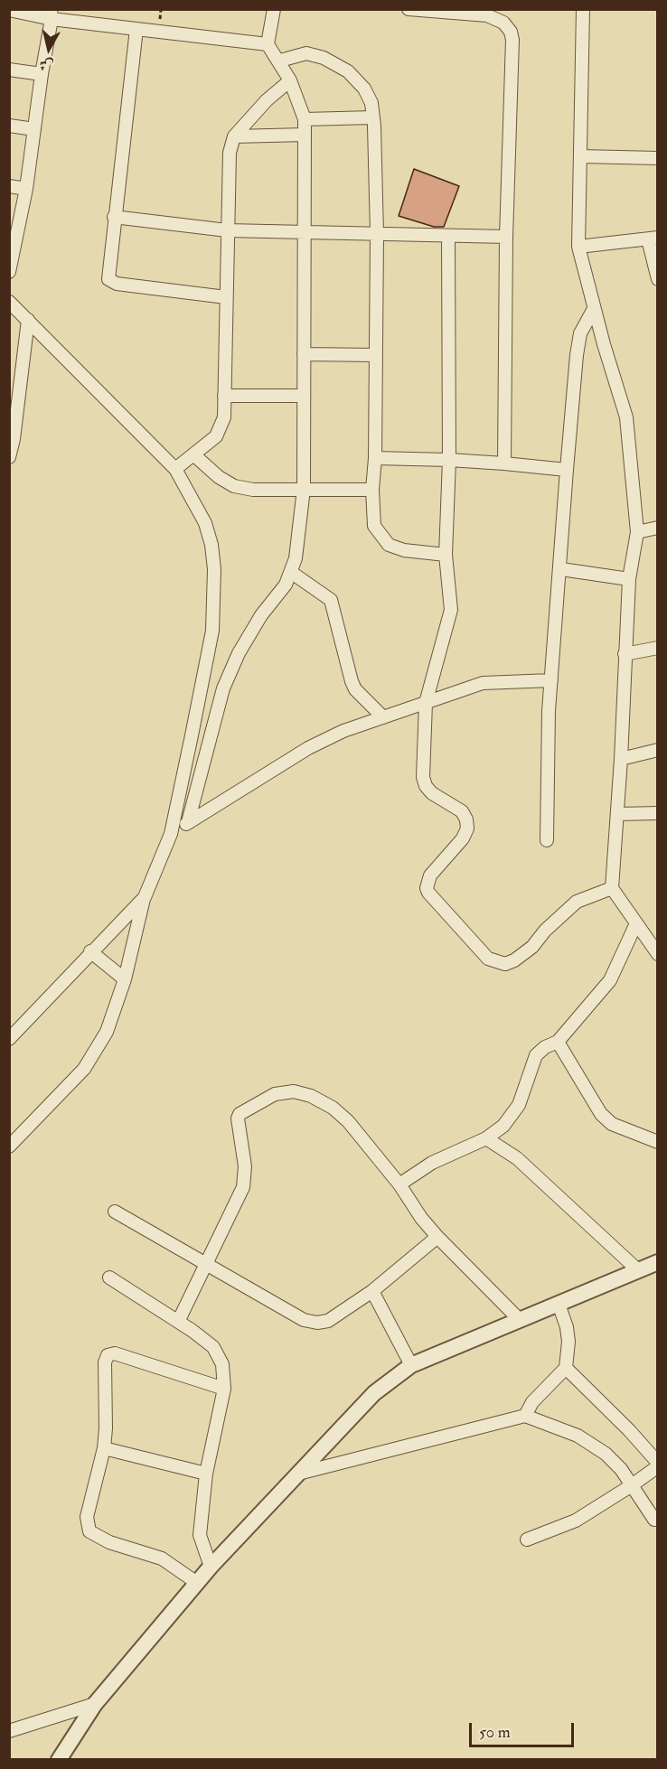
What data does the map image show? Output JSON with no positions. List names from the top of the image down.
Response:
{
  "scale_bar": "50 m",
  "north": "bottom"
}
